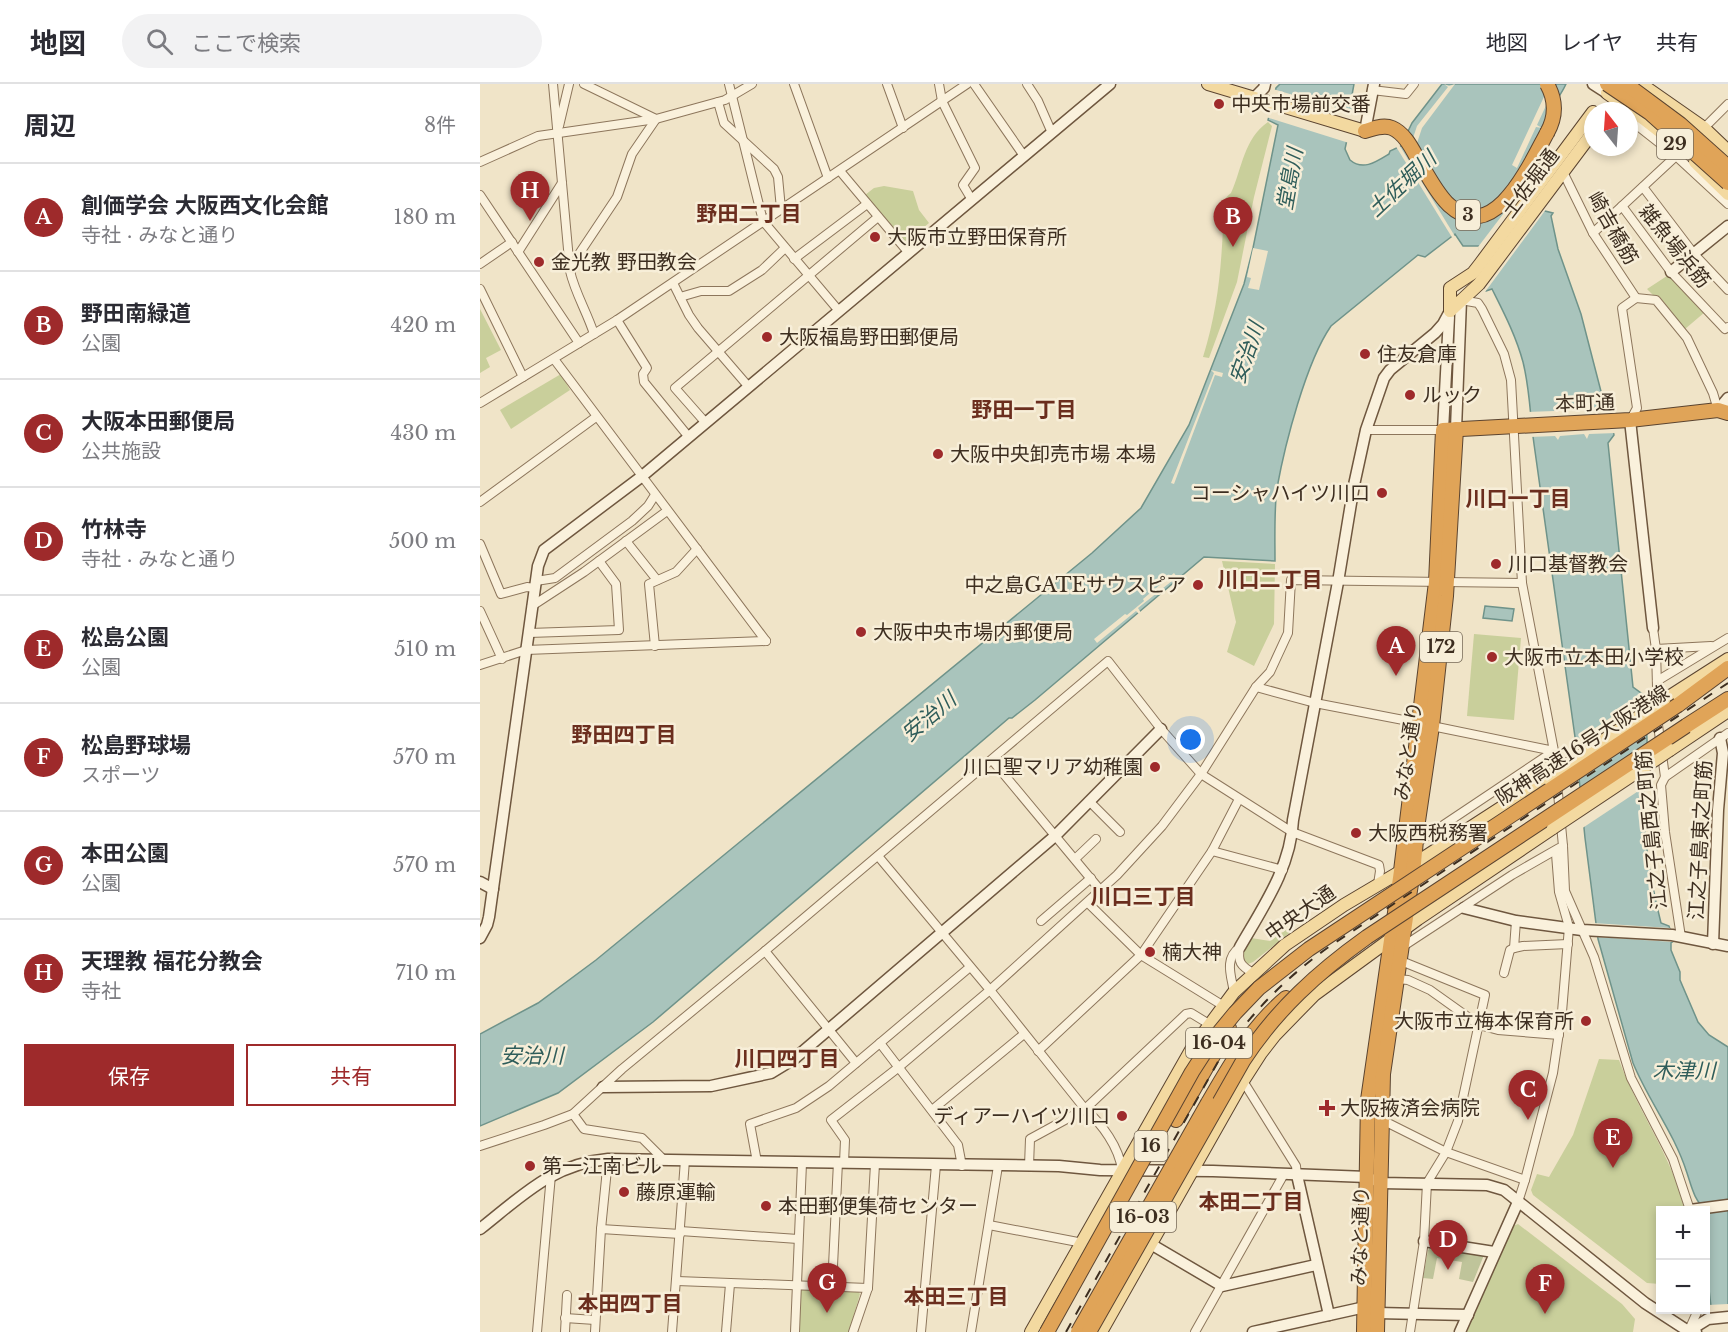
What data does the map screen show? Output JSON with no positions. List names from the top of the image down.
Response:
{
  "streets": {
    "highway": [
      "3",
      "本町通",
      "172",
      "阪神高速16号大阪港線",
      "みなと通り",
      "16-04",
      "16",
      "16-03"
    ],
    "main road": ["29", "土佐堀通", "中央大通"],
    "street": [
      "崎吉橋筋",
      "雑魚場浜筋",
      "江之子島西之町筋",
      "江之子島東之町筋"
    ]
  },
  "crossings": [
    ["29", "土佐堀通"],
    ["土佐堀通", "崎吉橋筋"],
    ["土佐堀通", "みなと通り"],
    ["崎吉橋筋", "江之子島西之町筋"],
    ["本町通", "みなと通り"],
    ["本町通", "江之子島西之町筋"],
    ["阪神高速16号大阪港線", "16-04"],
    ["阪神高速16号大阪港線", "16"],
    ["阪神高速16号大阪港線", "16-03"],
    ["みなと通り", "中央大通"]
  ],
  "districts": [
    "野田二丁目",
    "野田一丁目",
    "川口一丁目",
    "川口二丁目",
    "野田四丁目",
    "川口三丁目",
    "川口四丁目",
    "本田二丁目",
    "本田三丁目",
    "本田四丁目"
  ],
  "water": [
    "堂島川",
    "土佐堀川",
    "安治川",
    "木津川"
  ],
  "places": {
    "other": [
      "中央市場前交番",
      "大阪市立野田保育所",
      "金光教 野田教会",
      "大阪福島野田郵便局",
      "住友倉庫",
      "ルック",
      "大阪中央卸売市場 本場",
      "コーシャハイツ川口",
      "川口基督教会",
      "中之島GATEサウスピア",
      "大阪中央市場内郵便局",
      "大阪市立本田小学校",
      "川口聖マリア幼稚園",
      "大阪西税務署",
      "楠大神",
      "大阪市立梅本保育所",
      "ディアーハイツ川口",
      "第一江南ビル",
      "藤原運輸",
      "本田郵便集荷センター"
    ],
    "health": ["大阪掖済会病院"]
  },
  "north": "top",
  "page": {
    "header": "地図",
    "search": "ここで検索",
    "nav": ["地図", "レイヤ", "共有"],
    "heading": ["周辺", "8件"],
    "list": [
      {
        "mark": "A",
        "name": "創価学会 大阪西文化会館",
        "note": "寺社 · みなと通り",
        "value": "180 m"
      },
      {
        "mark": "B",
        "name": "野田南緑道",
        "note": "公園",
        "value": "420 m"
      },
      {
        "mark": "C",
        "name": "大阪本田郵便局",
        "note": "公共施設",
        "value": "430 m"
      },
      {
        "mark": "D",
        "name": "竹林寺",
        "note": "寺社 · みなと通り",
        "value": "500 m"
      },
      {
        "mark": "E",
        "name": "松島公園",
        "note": "公園",
        "value": "510 m"
      },
      {
        "mark": "F",
        "name": "松島野球場",
        "note": "スポーツ",
        "value": "570 m"
      },
      {
        "mark": "G",
        "name": "本田公園",
        "note": "公園",
        "value": "570 m"
      },
      {
        "mark": "H",
        "name": "天理教 福花分教会",
        "note": "寺社",
        "value": "710 m"
      }
    ],
    "pins": [
      "H",
      "B",
      "A",
      "C",
      "E",
      "D",
      "G",
      "F"
    ],
    "buttons": ["保存", "共有"],
    "map_buttons": ["+", "−"]
  }
}
